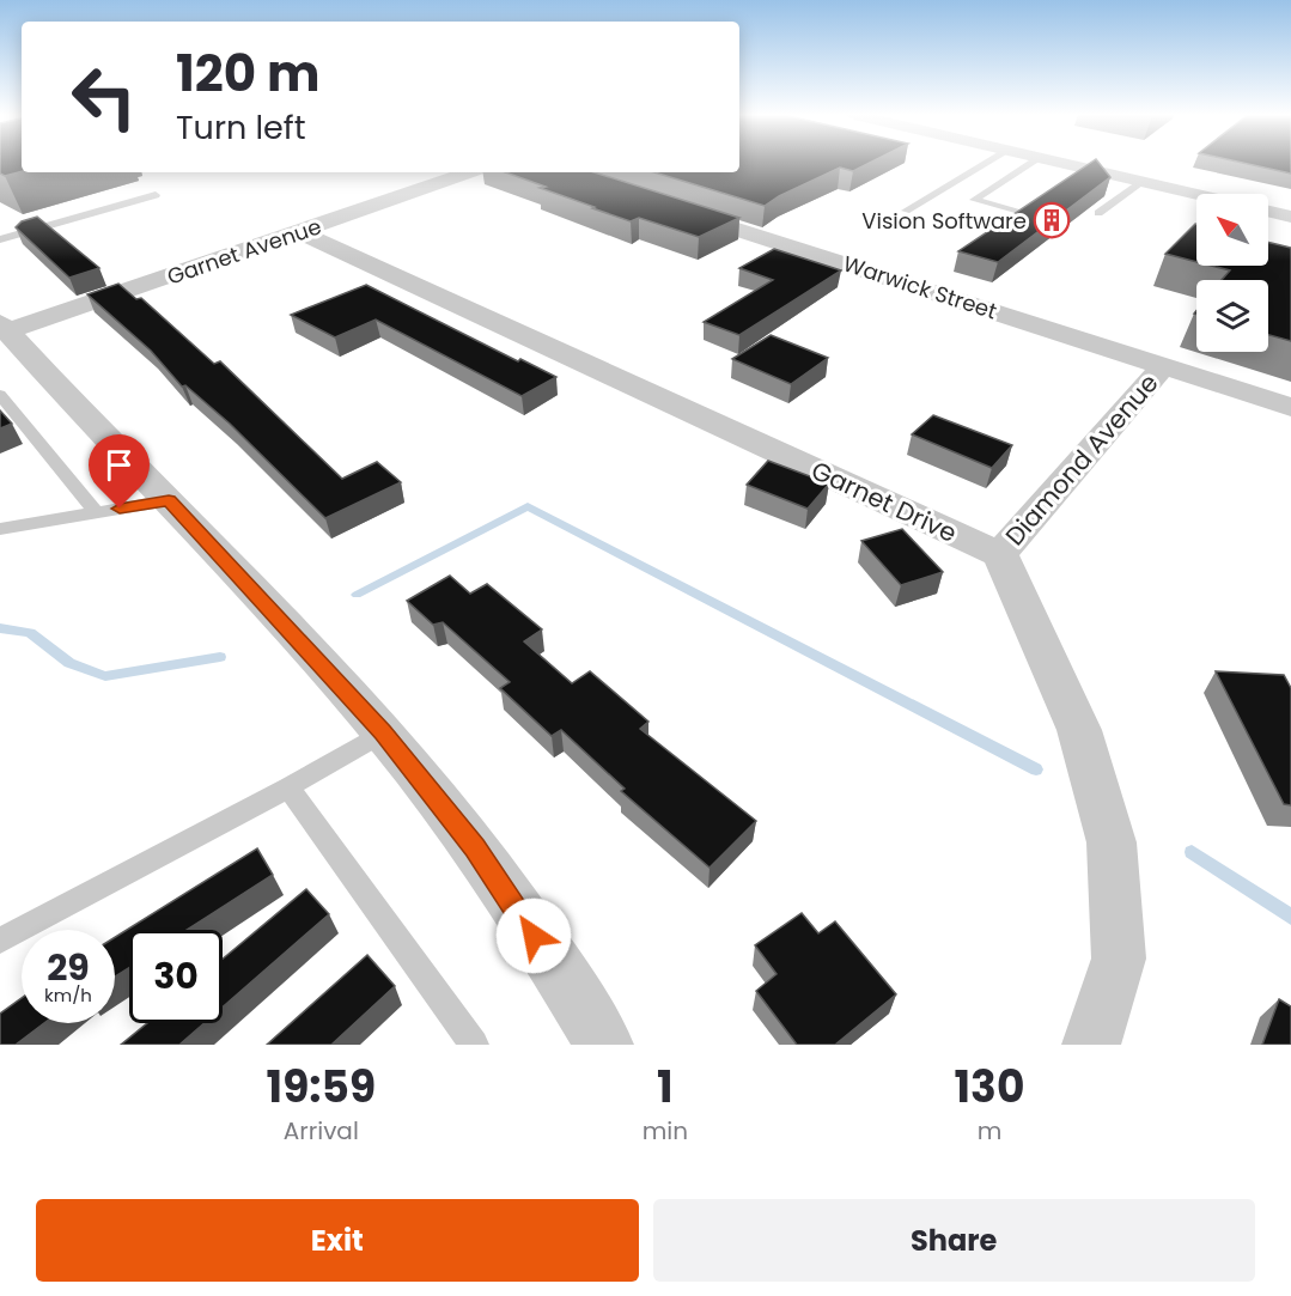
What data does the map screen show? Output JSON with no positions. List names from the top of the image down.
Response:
{
  "streets": {
    "street": [
      "Garnet Avenue",
      "Warwick Street",
      "Diamond Avenue",
      "Garnet Drive"
    ]
  },
  "crossings": [
    ["Garnet Avenue", "Garnet Drive"],
    ["Warwick Street", "Diamond Avenue"],
    ["Diamond Avenue", "Garnet Drive"]
  ],
  "places": {
    "building": ["Vision Software"]
  },
  "north": "top left",
  "page": {
    "turn": ["120 m", "Turn left"],
    "speed": "29 km/h",
    "limit": "30",
    "eta": [
      "19:59",
      "Arrival",
      "1",
      "min",
      "130",
      "m"
    ],
    "buttons": ["Exit", "Share"]
  }
}
